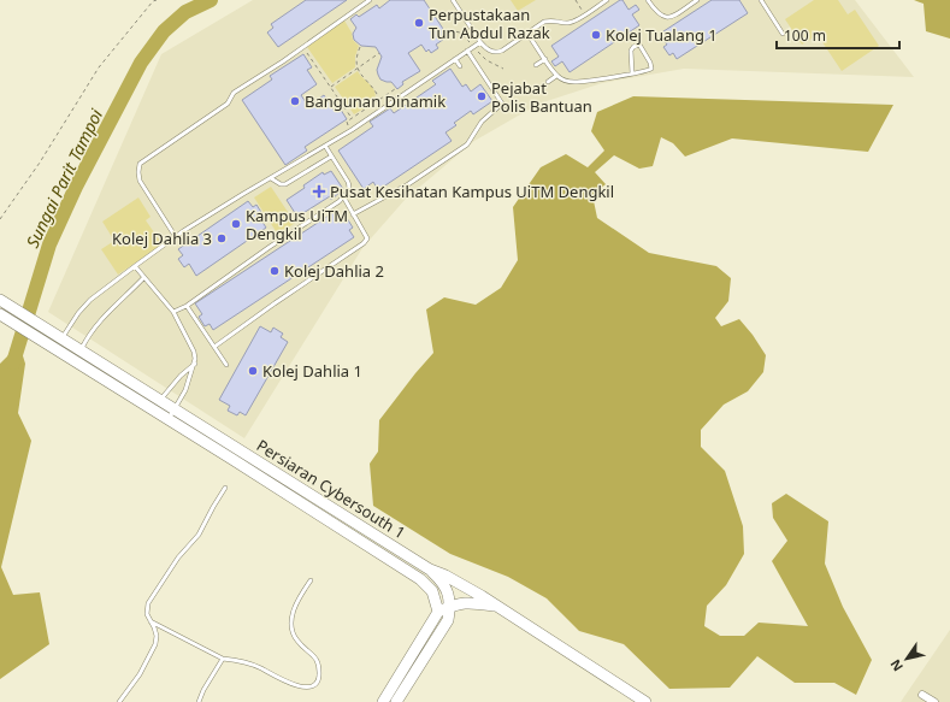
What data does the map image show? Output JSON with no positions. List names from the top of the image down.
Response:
{
  "streets": {
    "street": ["Persiaran Cybersouth 1"]
  },
  "water": ["Sungai Parit Tampoi"],
  "places": {
    "other": [
      "Perpustakaan Tun Abdul Razak",
      "Kolej Tualang 1",
      "Pejabat Polis Bantuan",
      "Bangunan Dinamik",
      "Kampus UiTM Dengkil",
      "Kolej Dahlia 3",
      "Kolej Dahlia 2",
      "Kolej Dahlia 1"
    ],
    "health": ["Pusat Kesihatan Kampus UiTM Dengkil"]
  },
  "scale_bar": "100 m",
  "north": "bottom left"
}
